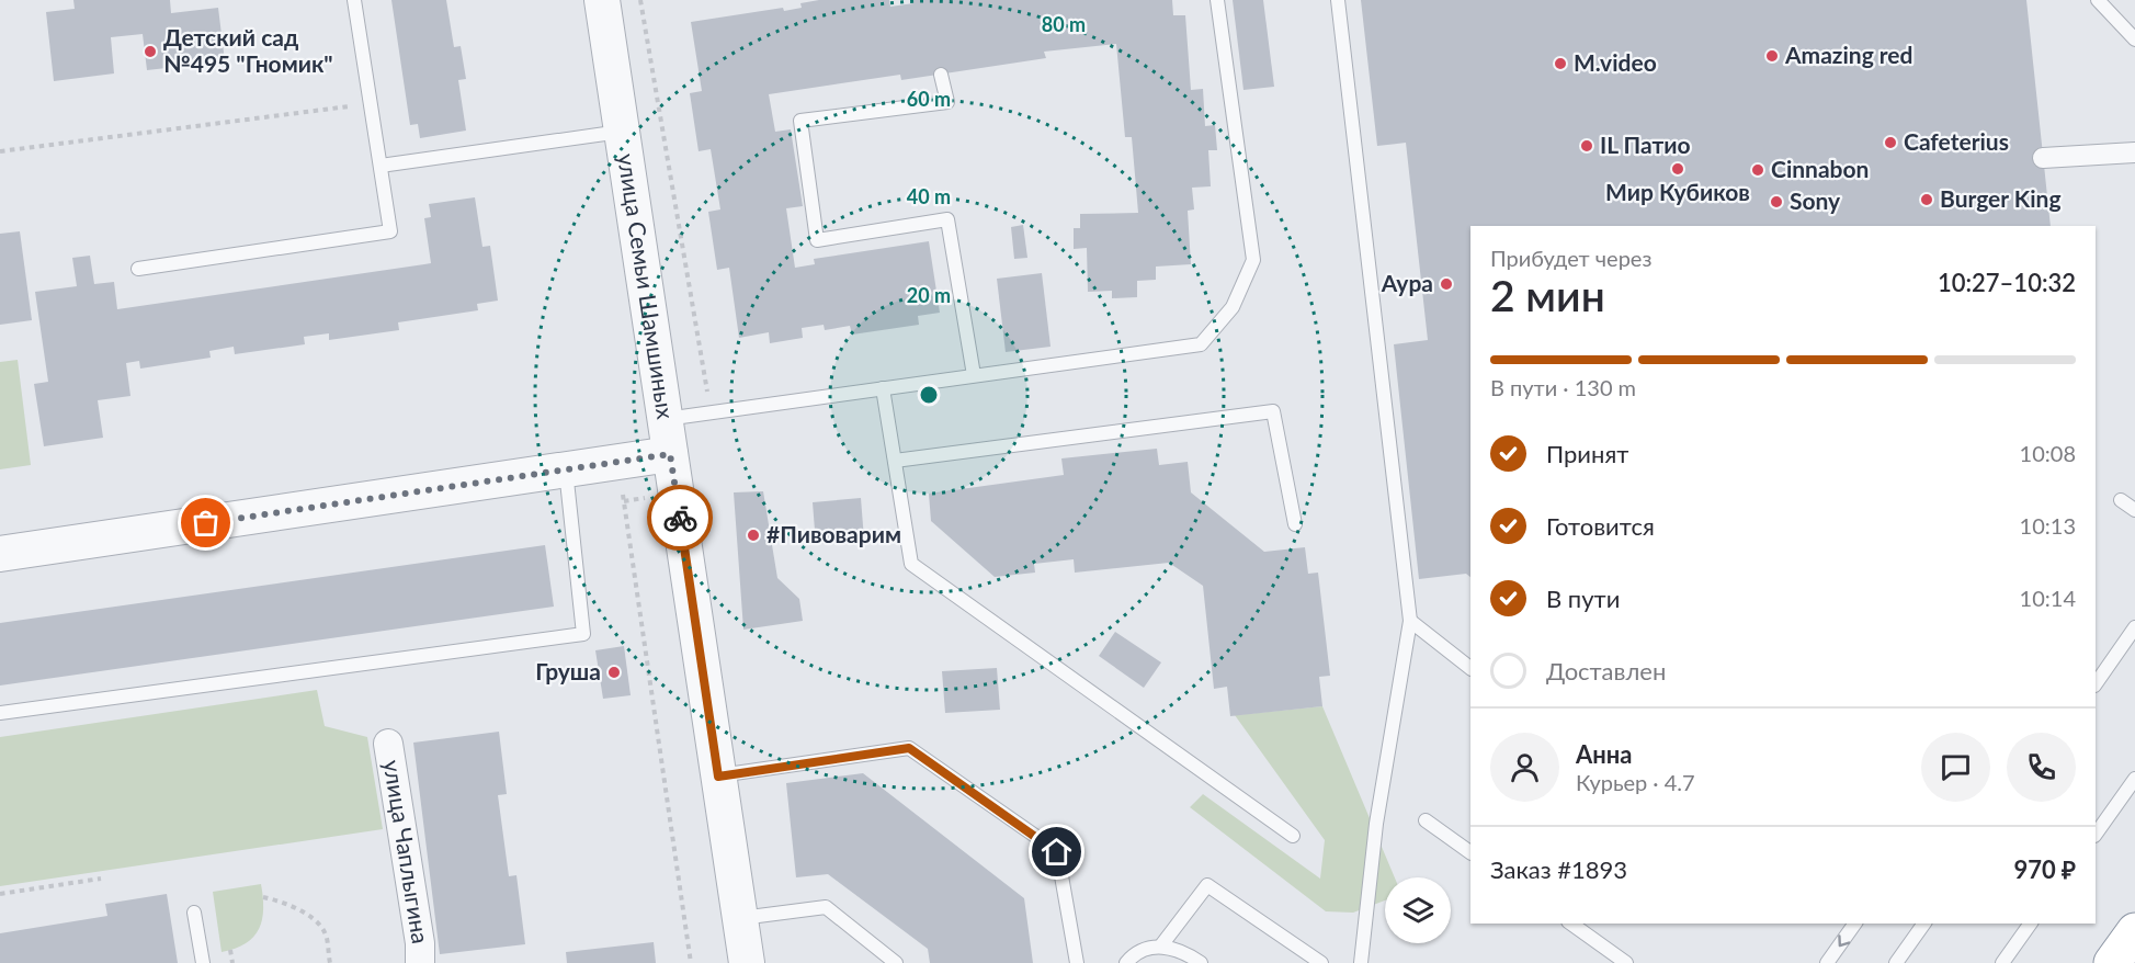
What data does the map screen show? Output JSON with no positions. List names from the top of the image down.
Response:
{
  "streets": {
    "street": ["улица Семьи Шамшиных", "улица Чаплыгина"]
  },
  "places": [
    "Детский сад №495 \"Гномик\"",
    "Amazing red",
    "M.video",
    "Cafeterius",
    "IL Патио",
    "Мир Кубиков",
    "Cinnabon",
    "Burger King",
    "Sony",
    "Аура",
    "#Пивоварим",
    "Груша"
  ],
  "page": {
    "heading": ["2 мин", "Прибудет через", "10:27–10:32"],
    "panel": [
      "Анна",
      "Курьер · 4.7",
      "Заказ #1893",
      "970 ₽"
    ],
    "bar": "В пути · 130 m",
    "list": [
      ["Принят", "10:08"],
      ["Готовится", "10:13"],
      ["В пути", "10:14"],
      "Доставлен"
    ]
  },
  "rings": [
    "80 m",
    "60 m",
    "40 m",
    "20 m"
  ]
}
